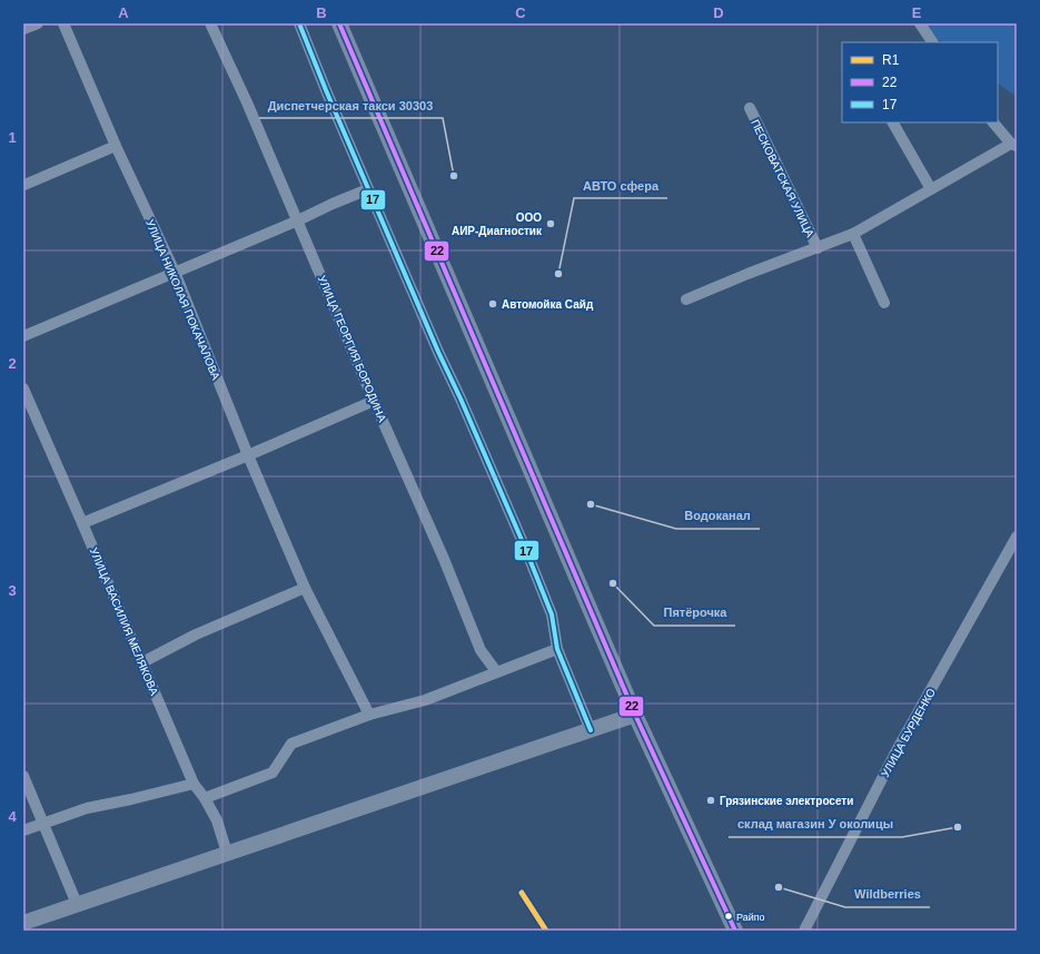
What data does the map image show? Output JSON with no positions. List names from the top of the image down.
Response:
{
  "streets": {
    "street": [
      "ПЕСКОВАТСКАЯ УЛИЦА",
      "УЛИЦА НИКОЛАЯ ПОКАЧАЛОВА",
      "УЛИЦА ГЕОРГИЯ БОРОДИНА",
      "УЛИЦА ВАСИЛИЯ МЕЛЯКОВА",
      "УЛИЦА БУРДЕНКО"
    ]
  },
  "places": [
    "Диспетчерская такси 30303",
    "ООО АИР-Диагностик",
    "АВТО сфера",
    "Автомойка Сайд",
    "Водоканал",
    "Пятёрочка",
    "Грязинские электросети",
    "склад магазин У околицы",
    "Wildberries",
    "Райпо"
  ],
  "lines": ["transit line 22", "transit line 17", "transit line R1"],
  "legend": ["R1", "22", "17"],
  "grid": {
    "columns": [
      "A",
      "B",
      "C",
      "D",
      "E"
    ],
    "rows": [
      "1",
      "2",
      "3",
      "4"
    ]
  }
}
